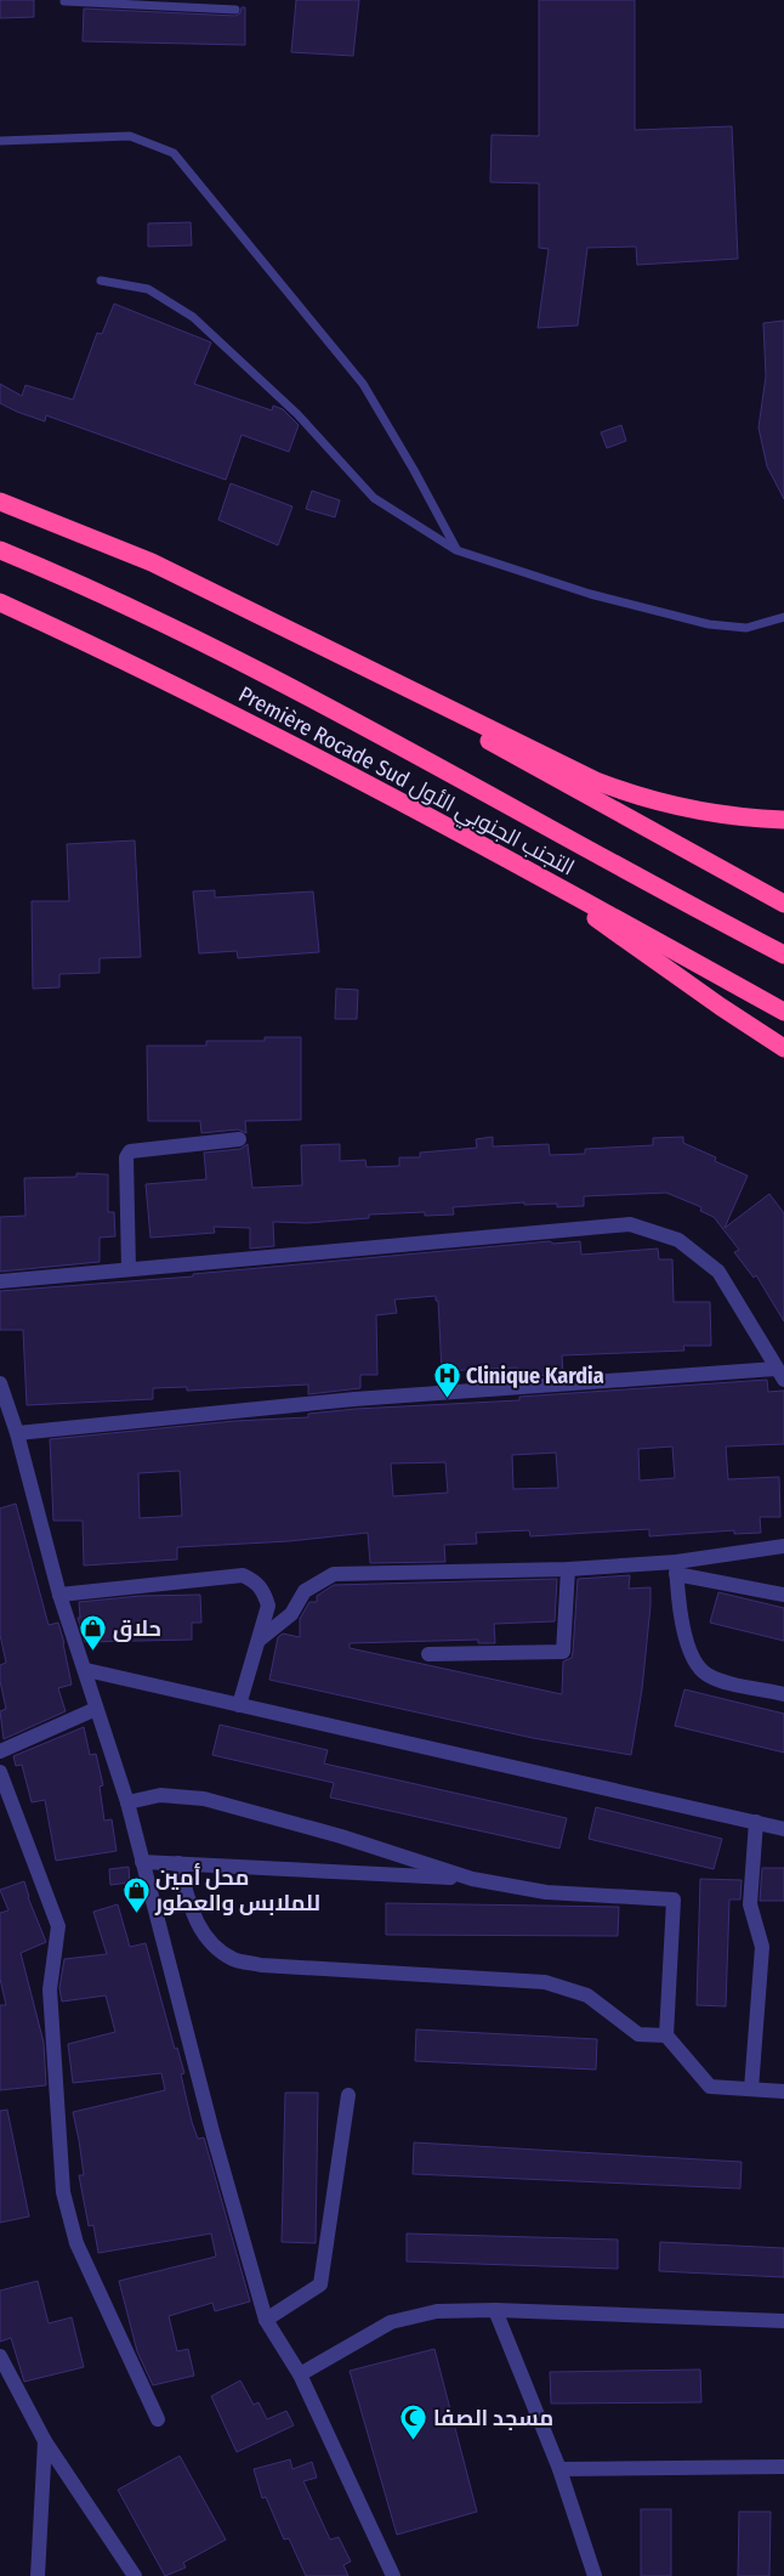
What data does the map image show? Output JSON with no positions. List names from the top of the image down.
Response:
{
  "streets": {
    "highway": ["Première Rocade Sud التجنب الجنوبي الأول"]
  },
  "places": {
    "hospital": ["Clinique Kardia"],
    "shop": ["حلاق", "محل أمين للملابس والعطور"],
    "mosque": ["مسجد الصفا"]
  }
}
